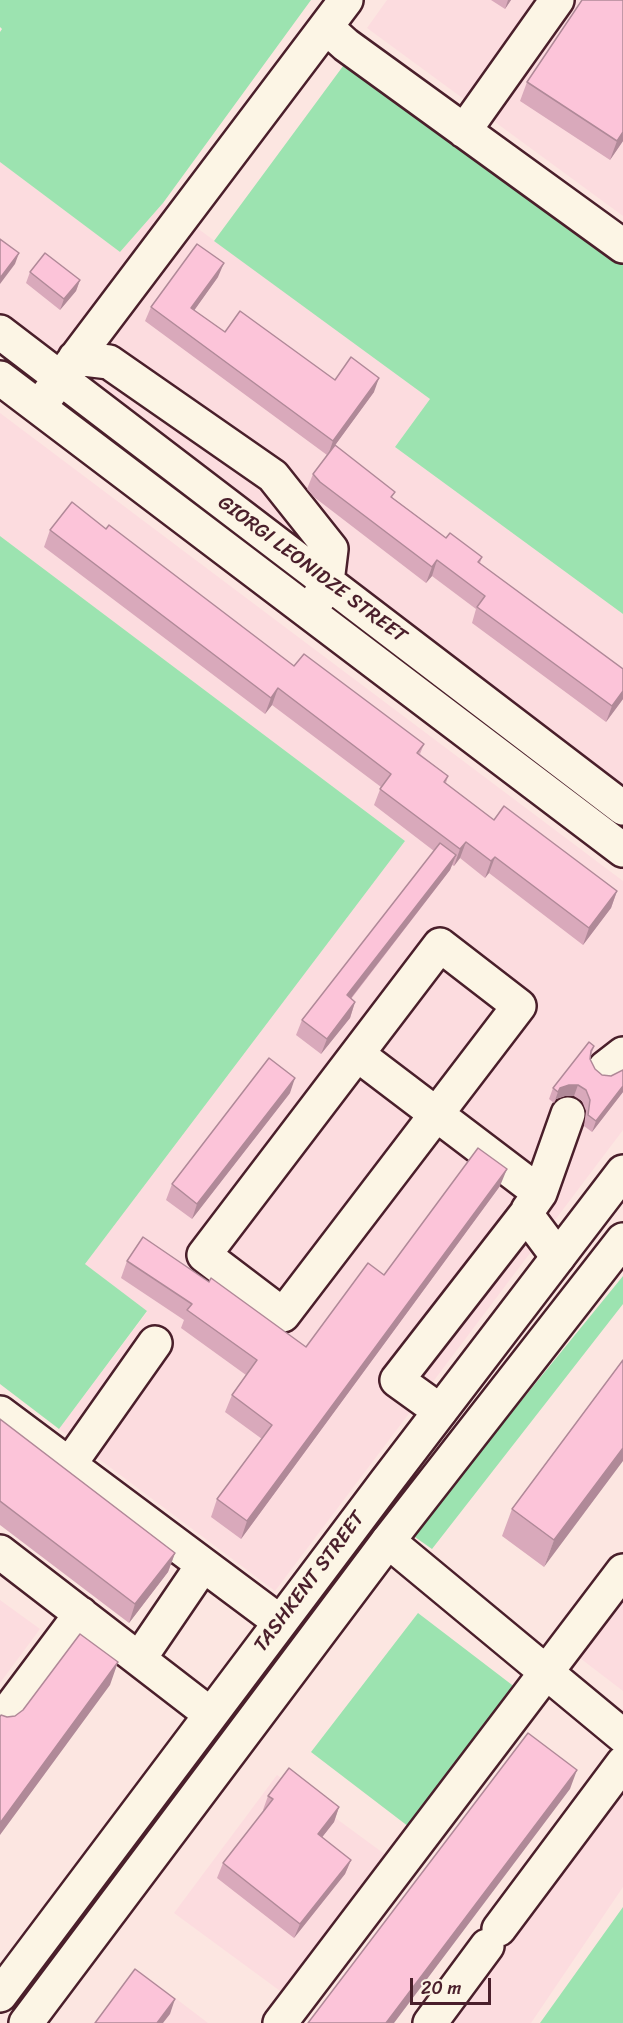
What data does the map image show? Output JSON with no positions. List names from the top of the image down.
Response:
{
  "streets": {
    "street": ["GIORGI LEONIDZE STREET", "TASHKENT STREET"]
  },
  "scale_bar": "20 m"
}
